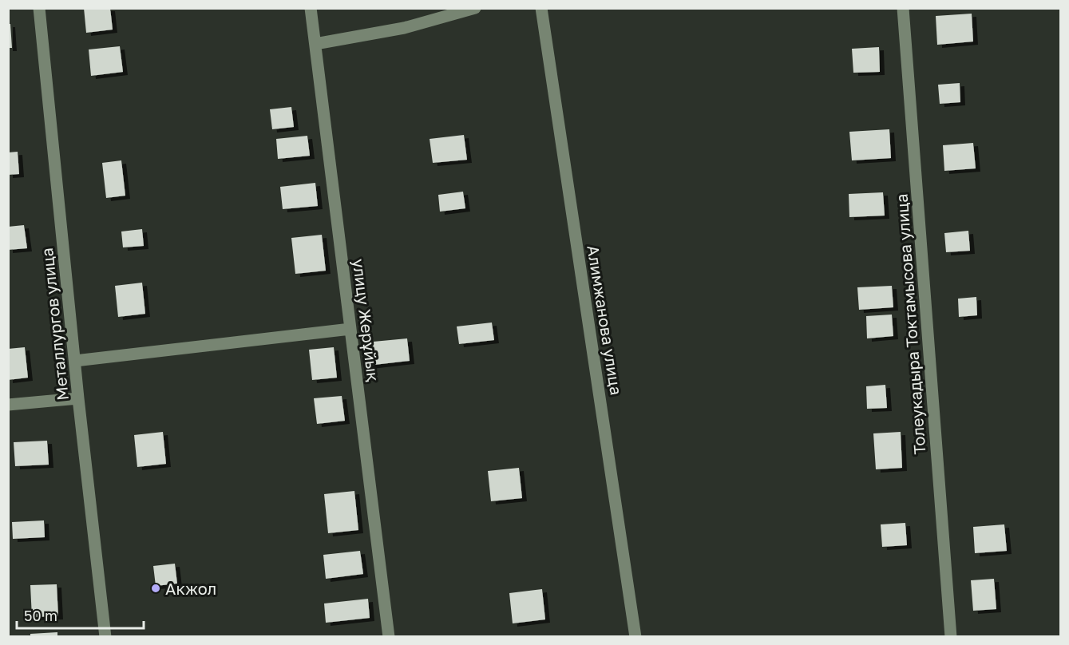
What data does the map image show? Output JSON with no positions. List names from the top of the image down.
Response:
{
  "streets": {
    "street": [
      "улицу Жерұйық",
      "Алимжанова улица",
      "Металлургов улица",
      "Толеукадыра Токтамысова улица"
    ]
  },
  "places": ["Акжол"],
  "scale_bar": "50 m"
}
